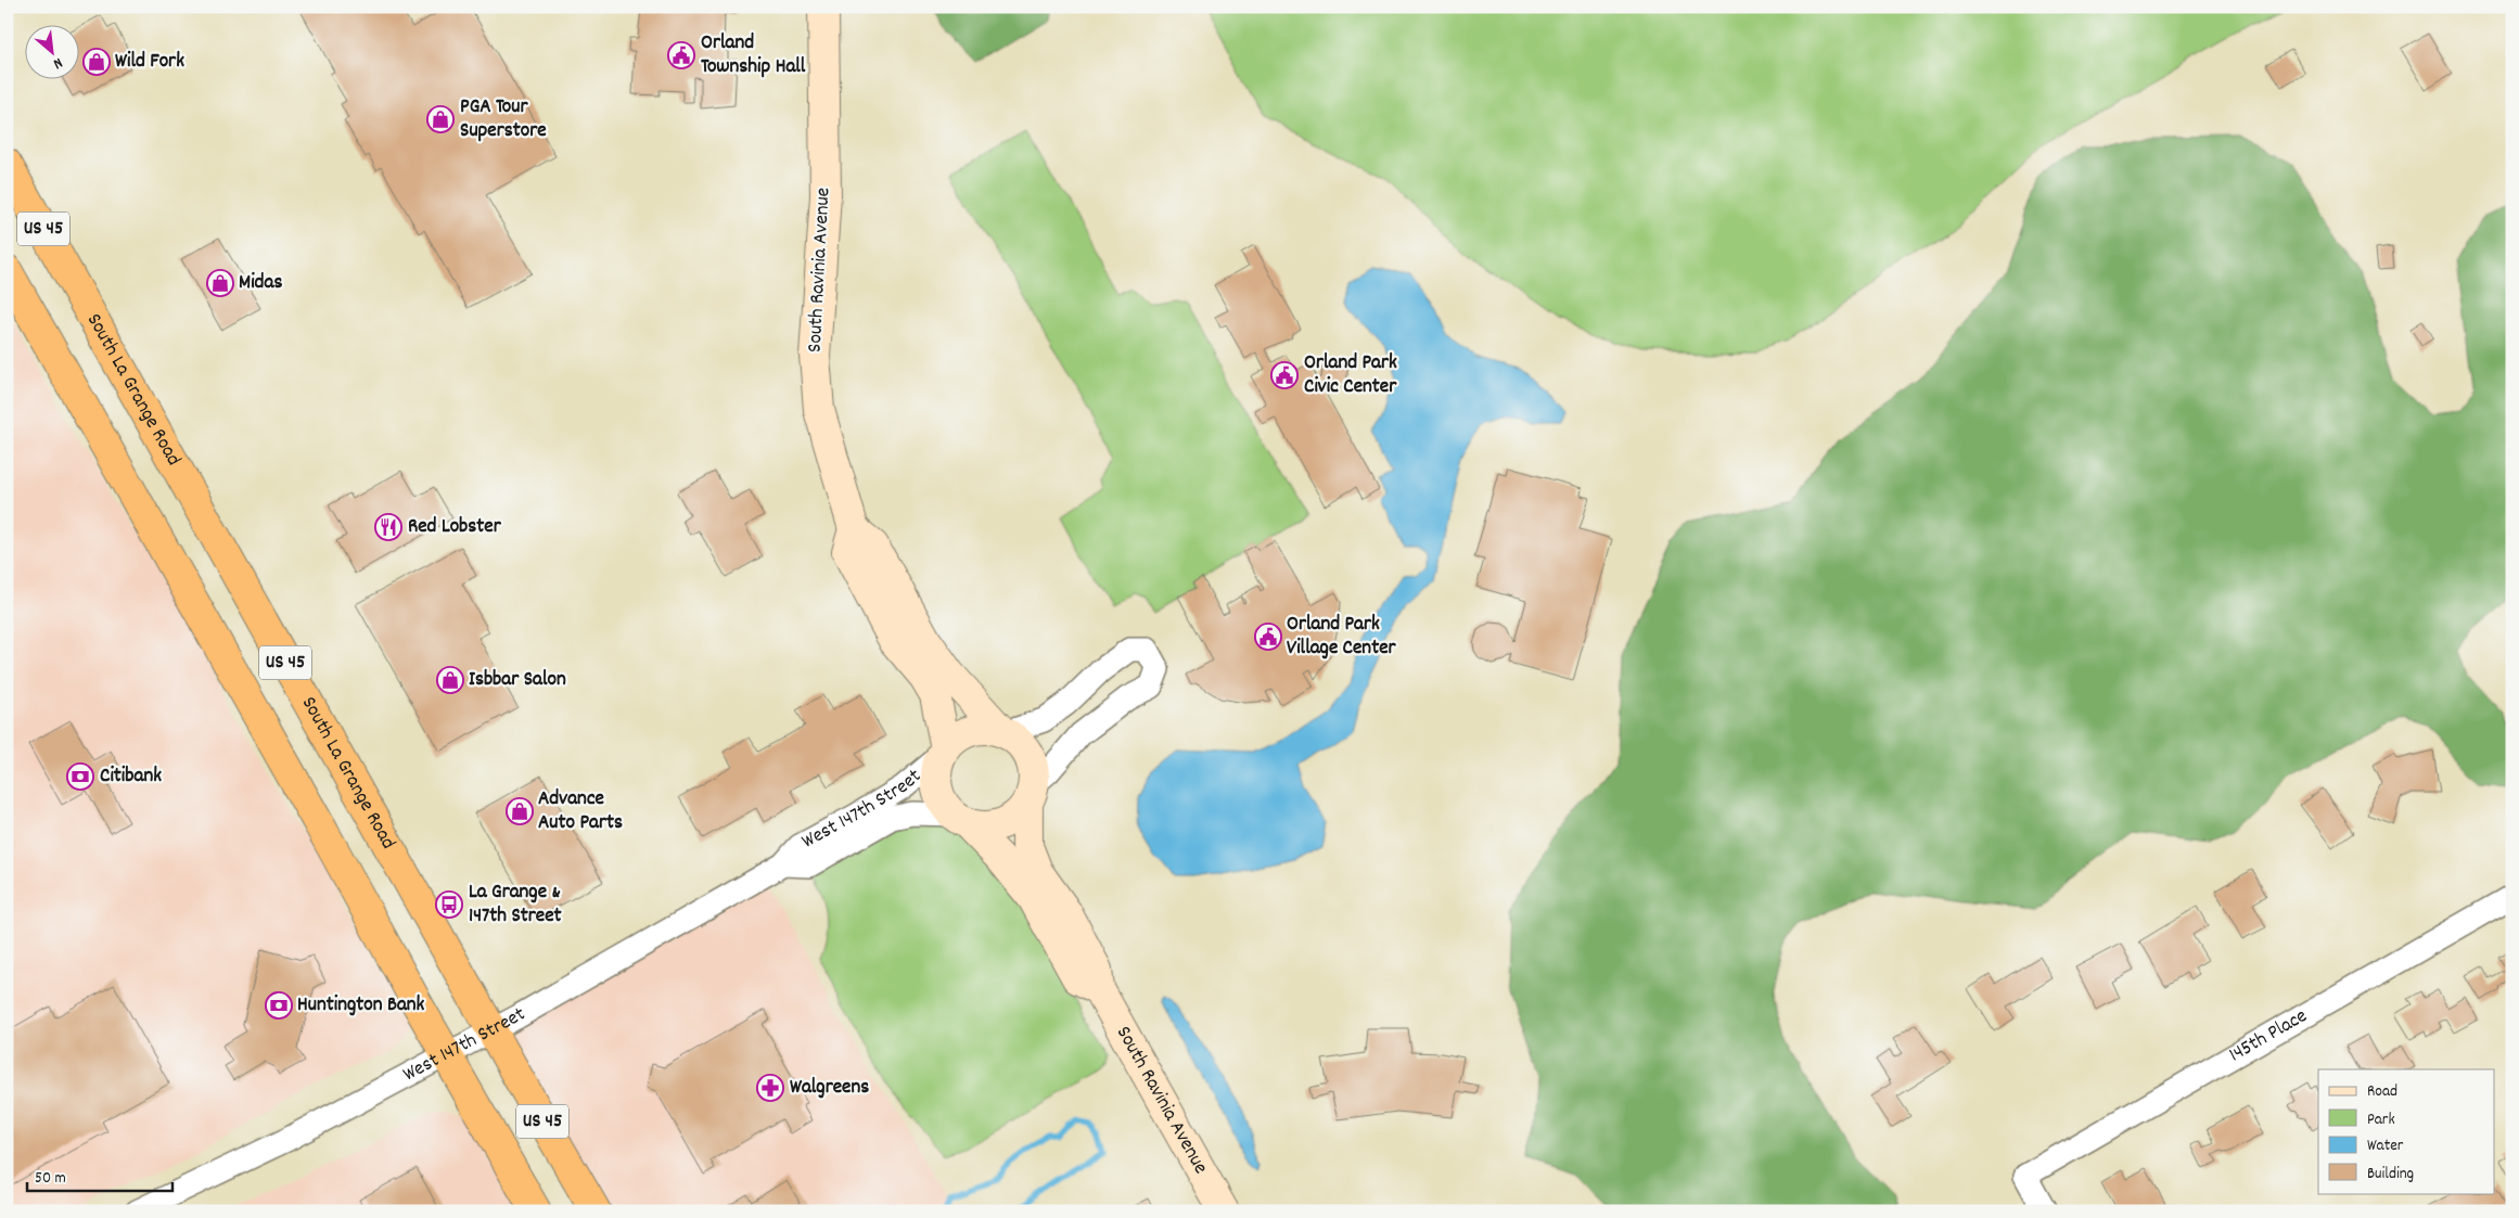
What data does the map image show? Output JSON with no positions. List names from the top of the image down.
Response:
{
  "streets": {
    "highway": ["US 45", "South La Grange Road"],
    "street": ["South Ravinia Avenue", "West 147th Street", "145th Place"]
  },
  "crossings": [
    ["US 45", "West 147th Street"],
    ["South Ravinia Avenue", "West 147th Street"],
    ["South La Grange Road", "West 147th Street"]
  ],
  "places": {
    "public building": ["Orland Township Hall", "Orland Park Civic Center", "Orland Park Village Center"],
    "shop": [
      "Wild Fork",
      "PGA Tour Superstore",
      "Midas",
      "Isbbar Salon",
      "Advance Auto Parts"
    ],
    "restaurant": ["Red Lobster"],
    "bank": ["Citibank", "Huntington Bank"],
    "bus stop": ["La Grange & 147th Street"],
    "pharmacy": ["Walgreens"]
  },
  "legend": [
    "Road",
    "Park",
    "Water",
    "Building"
  ],
  "scale_bar": "50 m",
  "north": "bottom right"
}
